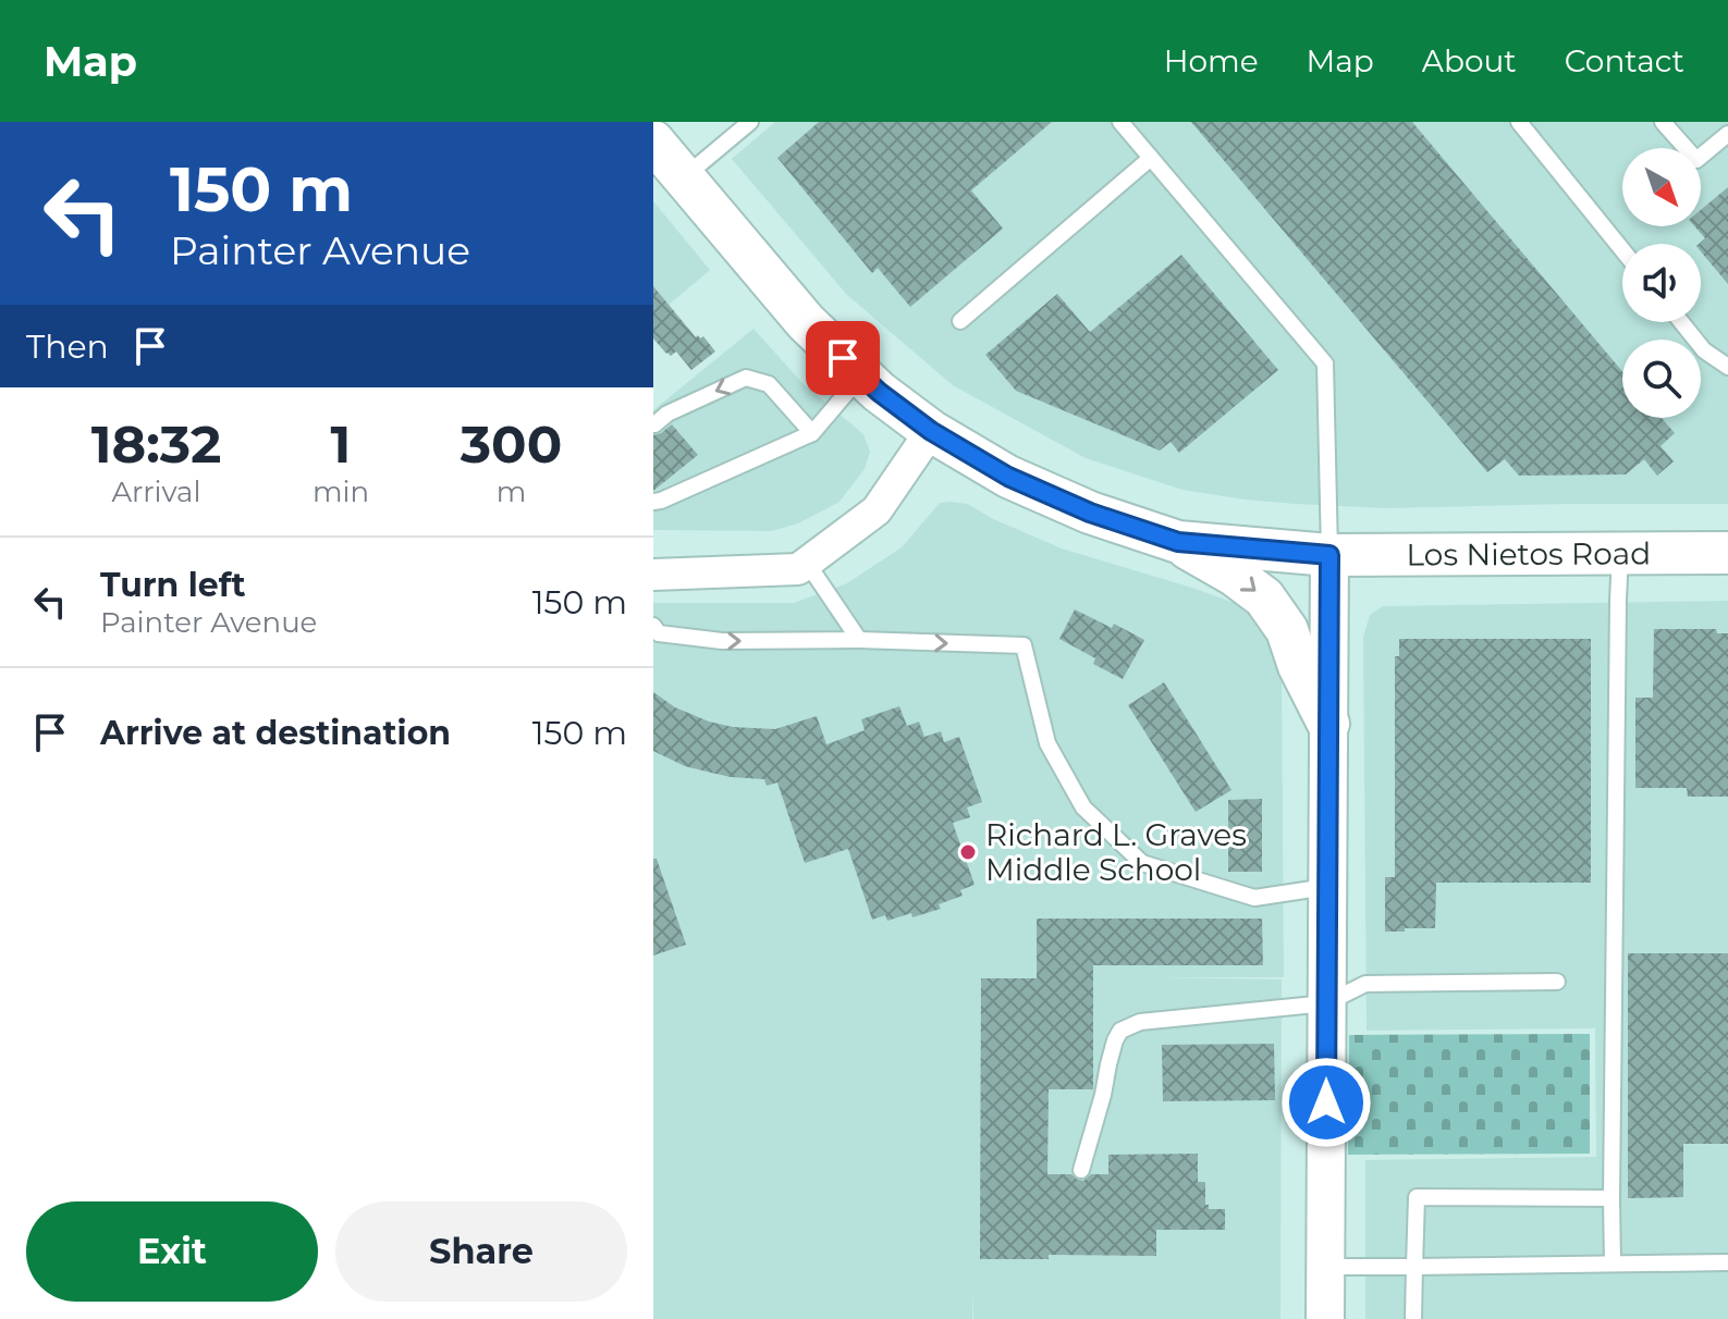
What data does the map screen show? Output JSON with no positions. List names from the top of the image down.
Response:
{
  "streets": {
    "main road": ["Los Nietos Road"]
  },
  "places": ["Richard L. Graves Middle School"],
  "north": "bottom right",
  "page": {
    "header": "Map",
    "nav": [
      "Home",
      "Map",
      "About",
      "Contact"
    ],
    "turn": ["150 m", "Painter Avenue"],
    "then": "Then",
    "eta": [
      "18:32",
      "Arrival",
      "1",
      "min",
      "300",
      "m"
    ],
    "list": [
      {
        "name": "Turn left",
        "note": "Painter Avenue",
        "value": "150 m"
      },
      {
        "name": "Arrive at destination",
        "value": "150 m"
      }
    ],
    "buttons": ["Exit", "Share"]
  }
}
